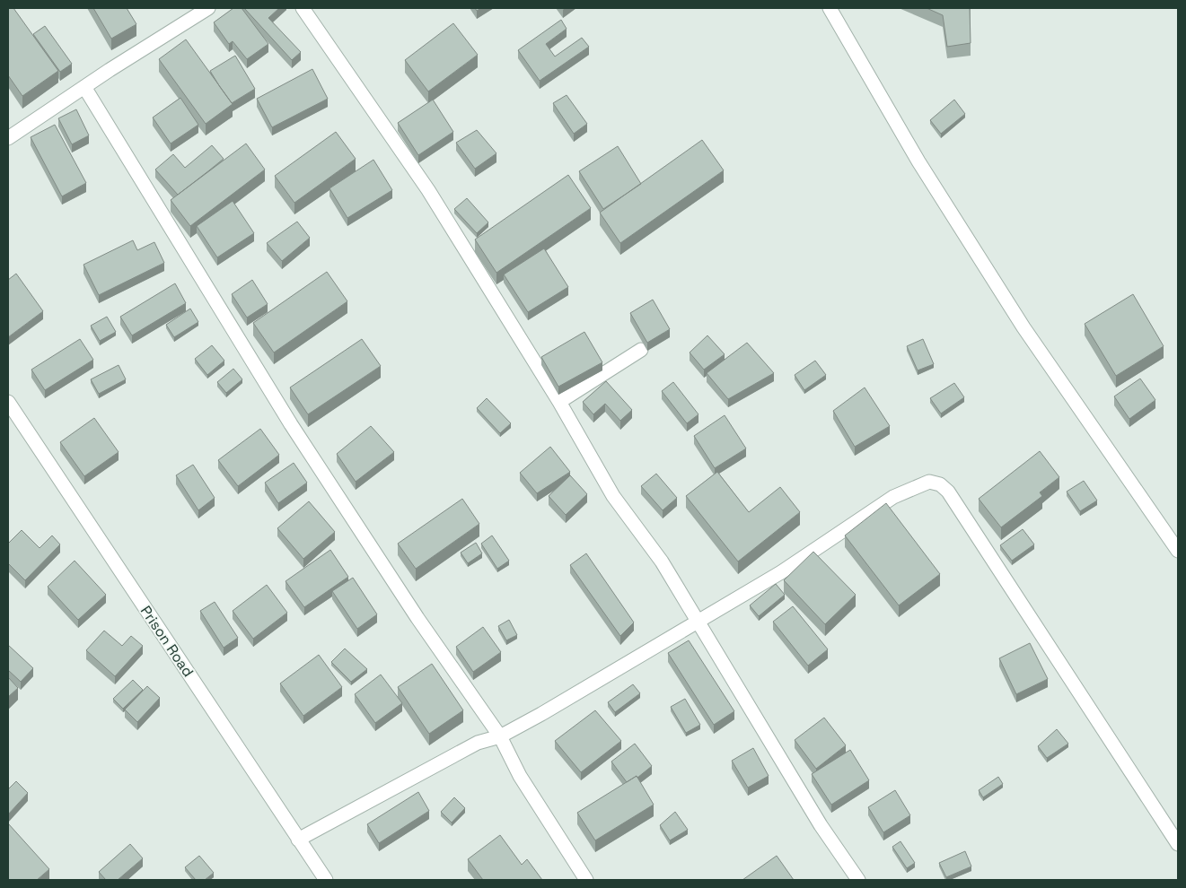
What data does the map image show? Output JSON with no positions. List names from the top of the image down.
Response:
{
  "streets": {
    "street": ["Prison Road"]
  }
}
